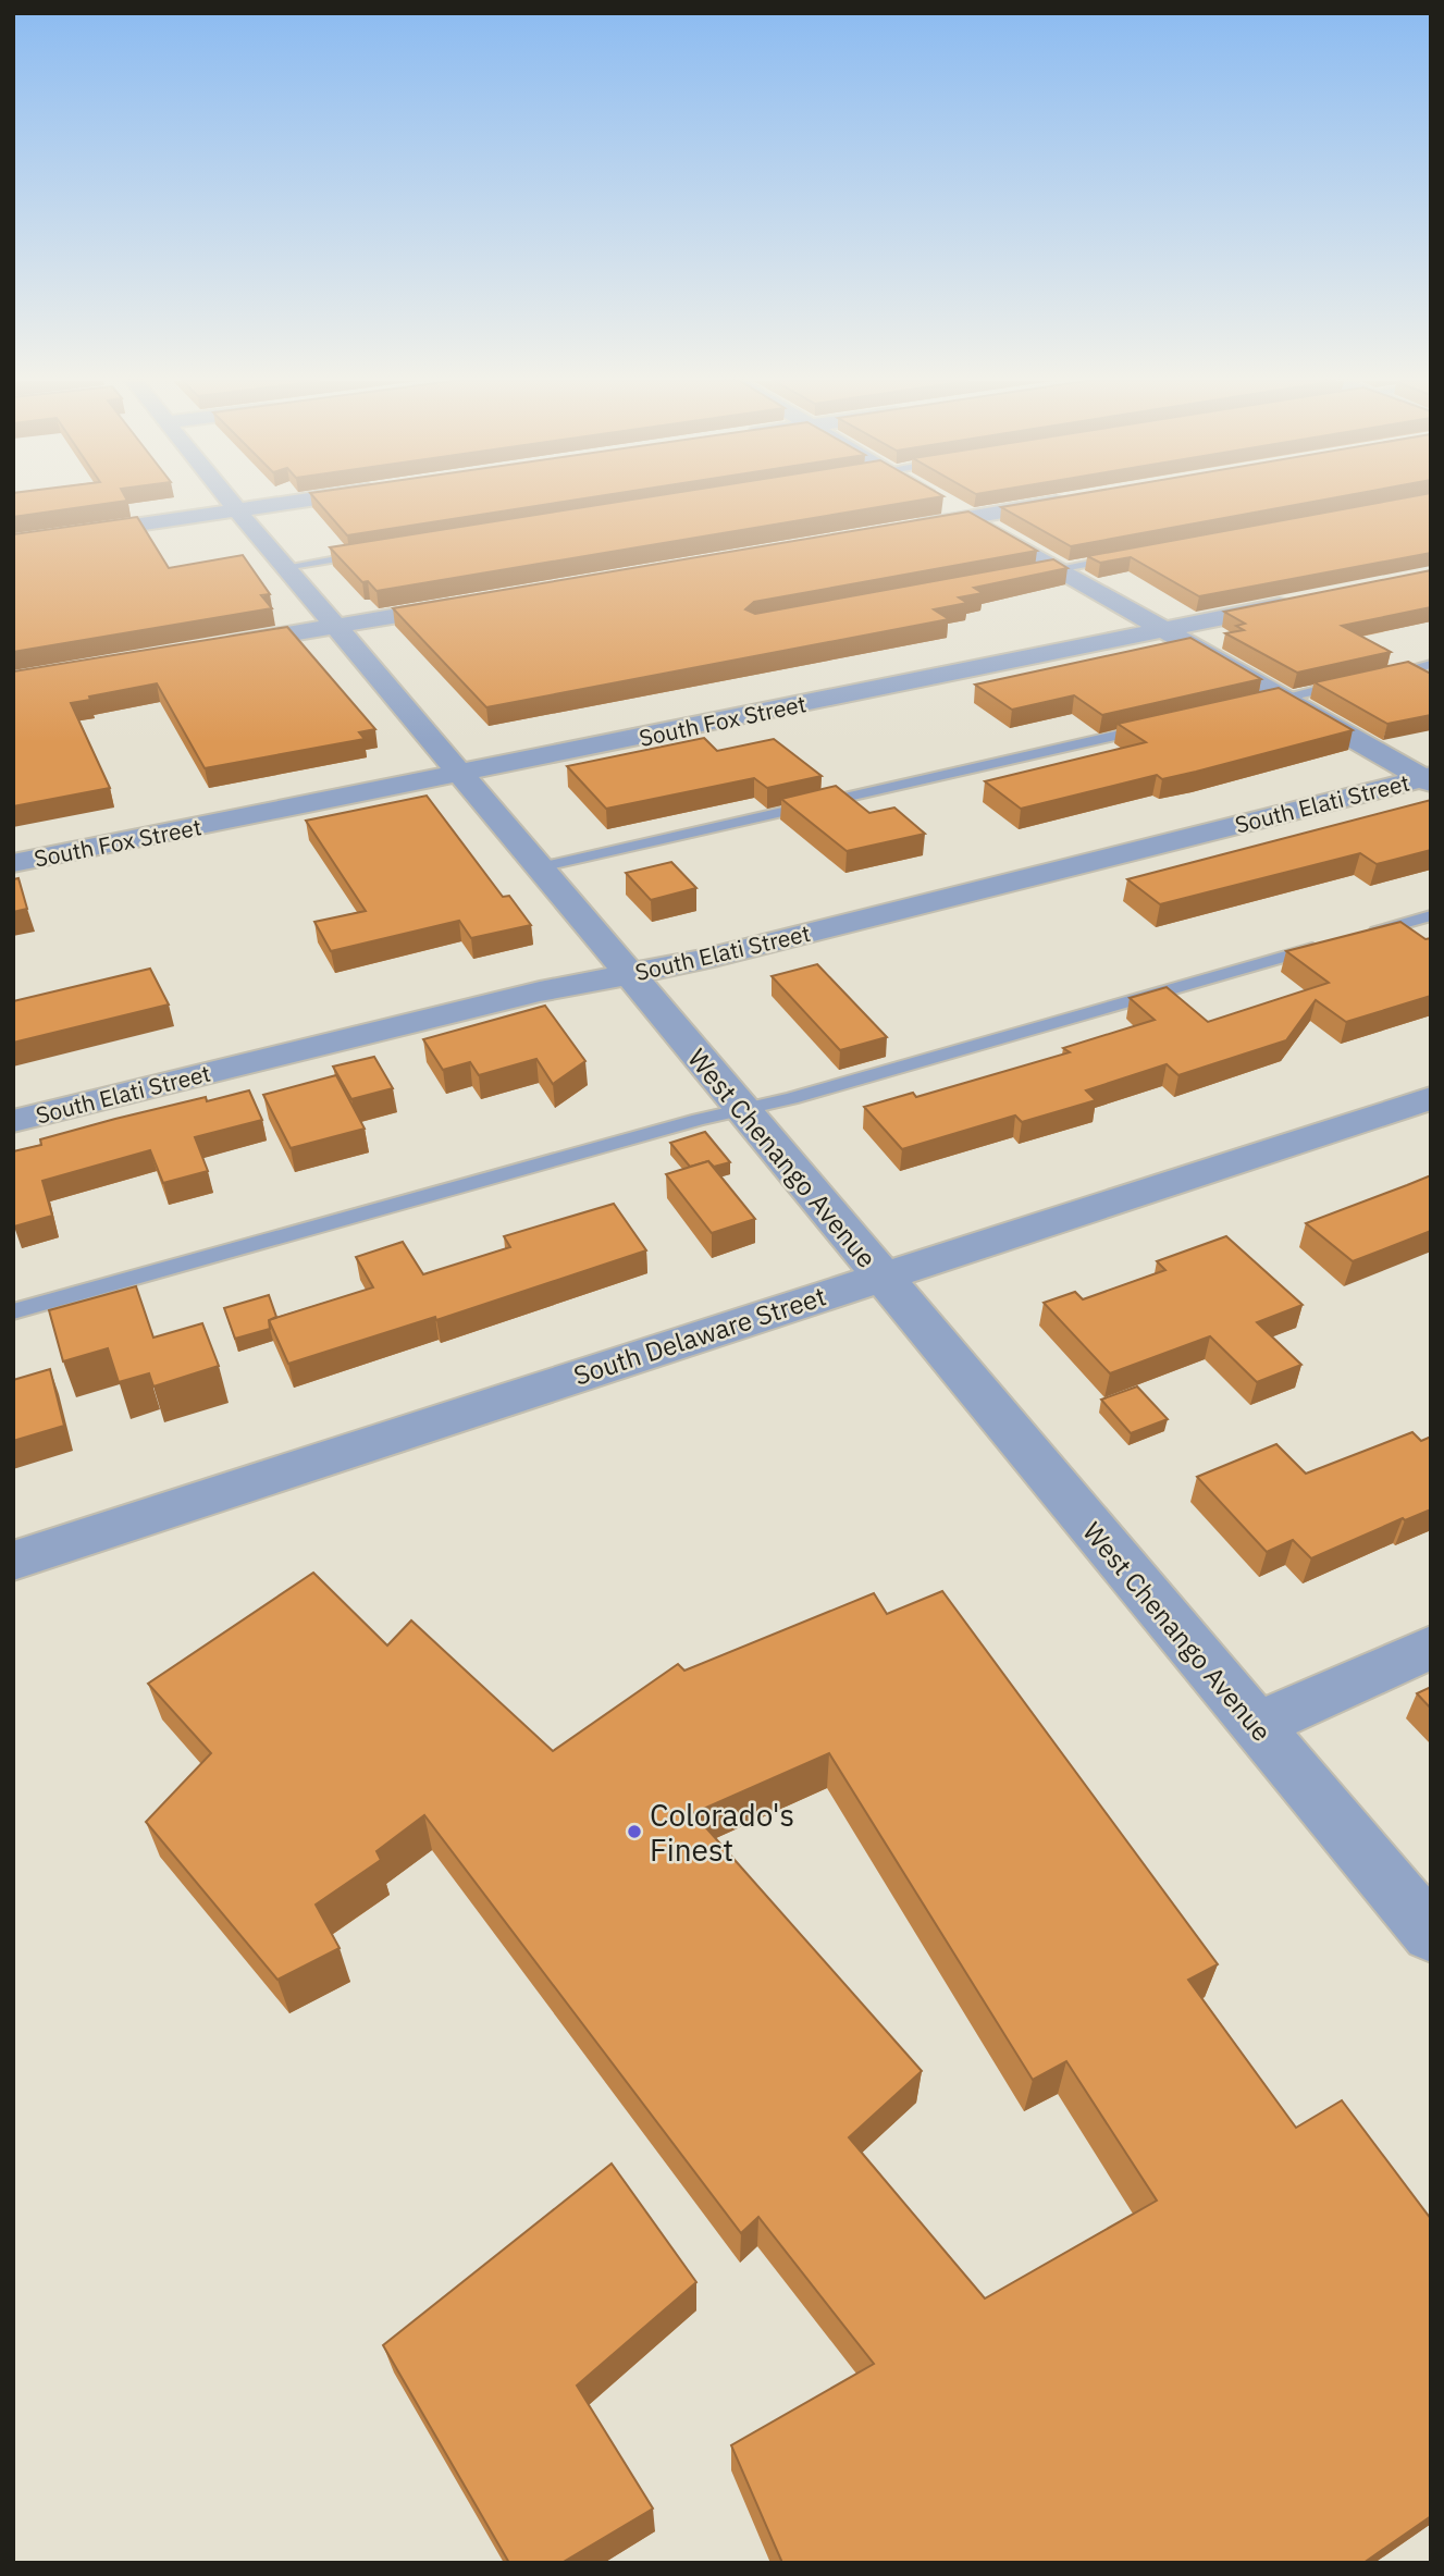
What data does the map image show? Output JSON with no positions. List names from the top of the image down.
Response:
{
  "streets": {
    "street": [
      "South Fox Street",
      "South Elati Street",
      "West Chenango Avenue",
      "South Delaware Street"
    ]
  },
  "crossings": [
    ["South Fox Street", "West Chenango Avenue"],
    ["South Elati Street", "West Chenango Avenue"],
    ["West Chenango Avenue", "South Delaware Street"]
  ],
  "places": ["Colorado's Finest"]
}
